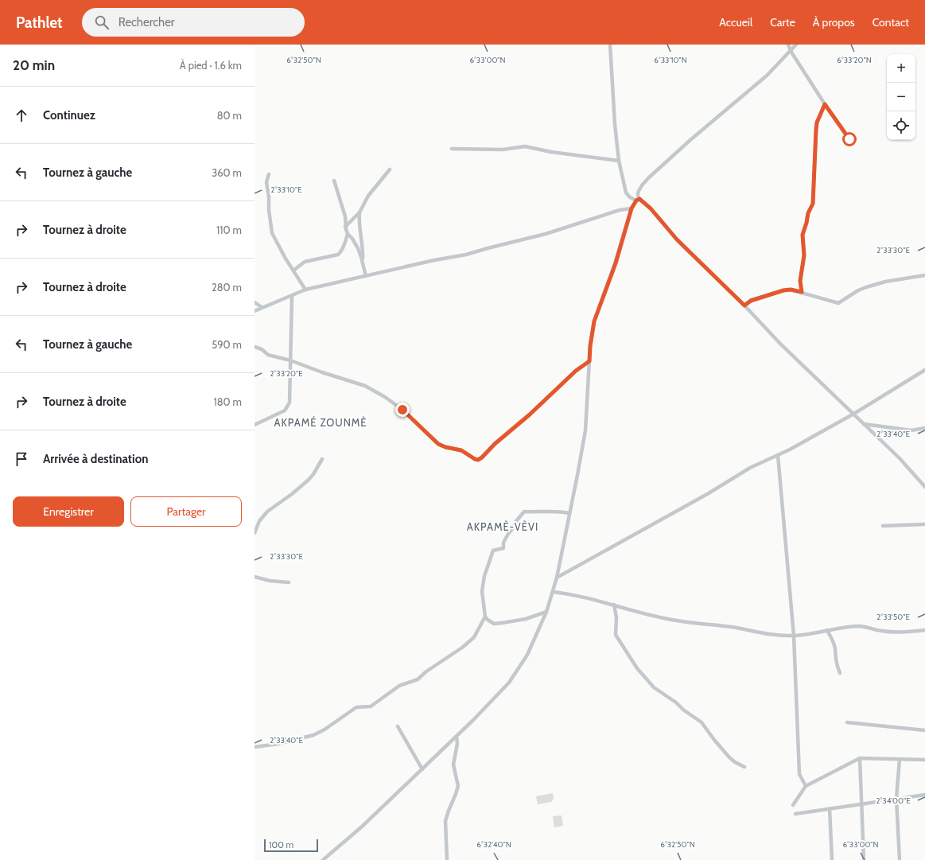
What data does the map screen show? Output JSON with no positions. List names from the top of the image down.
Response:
{
  "districts": ["AKPAMÉ ZOUNMÈ", "AKPAMÈ-VÈVI"],
  "scale_bar": "100 m",
  "page": {
    "header": "Pathlet",
    "search": "Rechercher",
    "nav": [
      "Accueil",
      "Carte",
      "À propos",
      "Contact"
    ],
    "heading": ["20 min", "À pied · 1.6 km"],
    "map_buttons": ["+", "−"],
    "list": [
      ["Continuez", "80 m"],
      ["Tournez à gauche", "360 m"],
      ["Tournez à droite", "110 m"],
      ["Tournez à droite", "280 m"],
      ["Tournez à gauche", "590 m"],
      ["Tournez à droite", "180 m"],
      "Arrivée à destination"
    ],
    "buttons": ["Enregistrer", "Partager"],
    "scale": "100 m"
  },
  "coordinates": [
    "6°32'50\"N",
    "6°33'00\"N",
    "6°33'10\"N",
    "6°33'20\"N",
    "2°33'10\"E",
    "2°33'30\"E",
    "2°33'20\"E",
    "2°33'40\"E",
    "2°33'50\"E",
    "2°34'00\"E",
    "6°32'40\"N"
  ]
}
